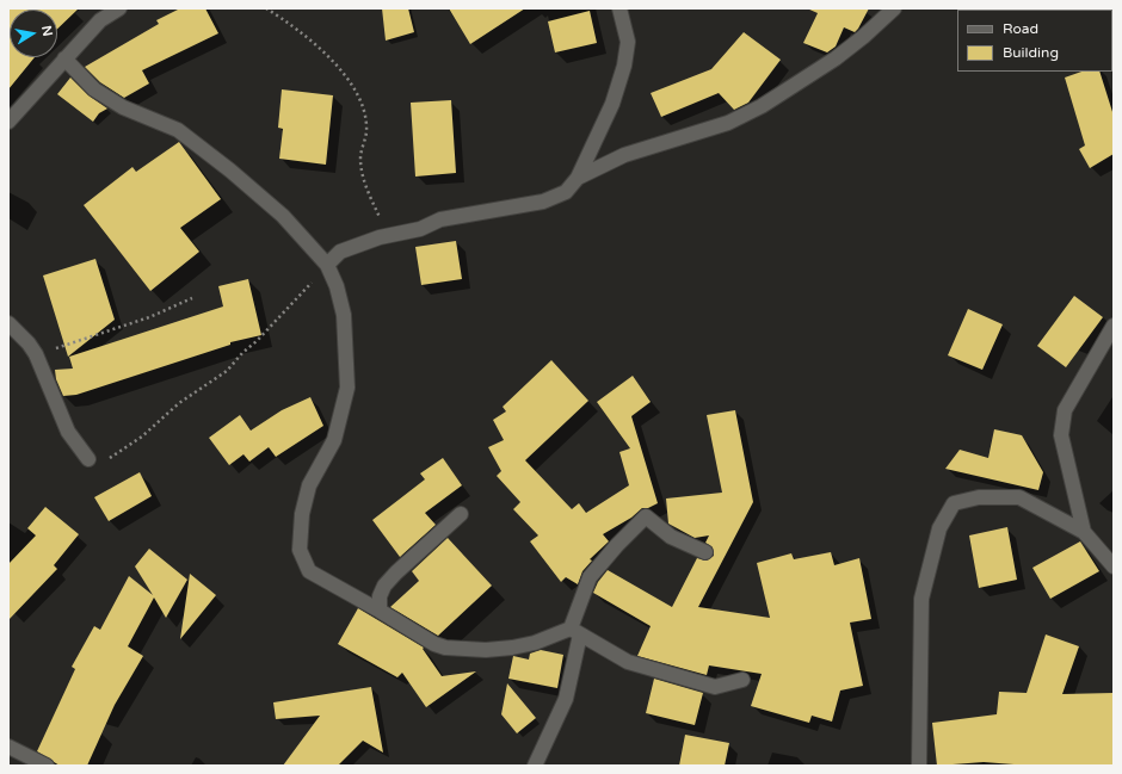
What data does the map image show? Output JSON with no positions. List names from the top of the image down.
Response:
{
  "legend": ["Road", "Building"],
  "north": "right"
}
